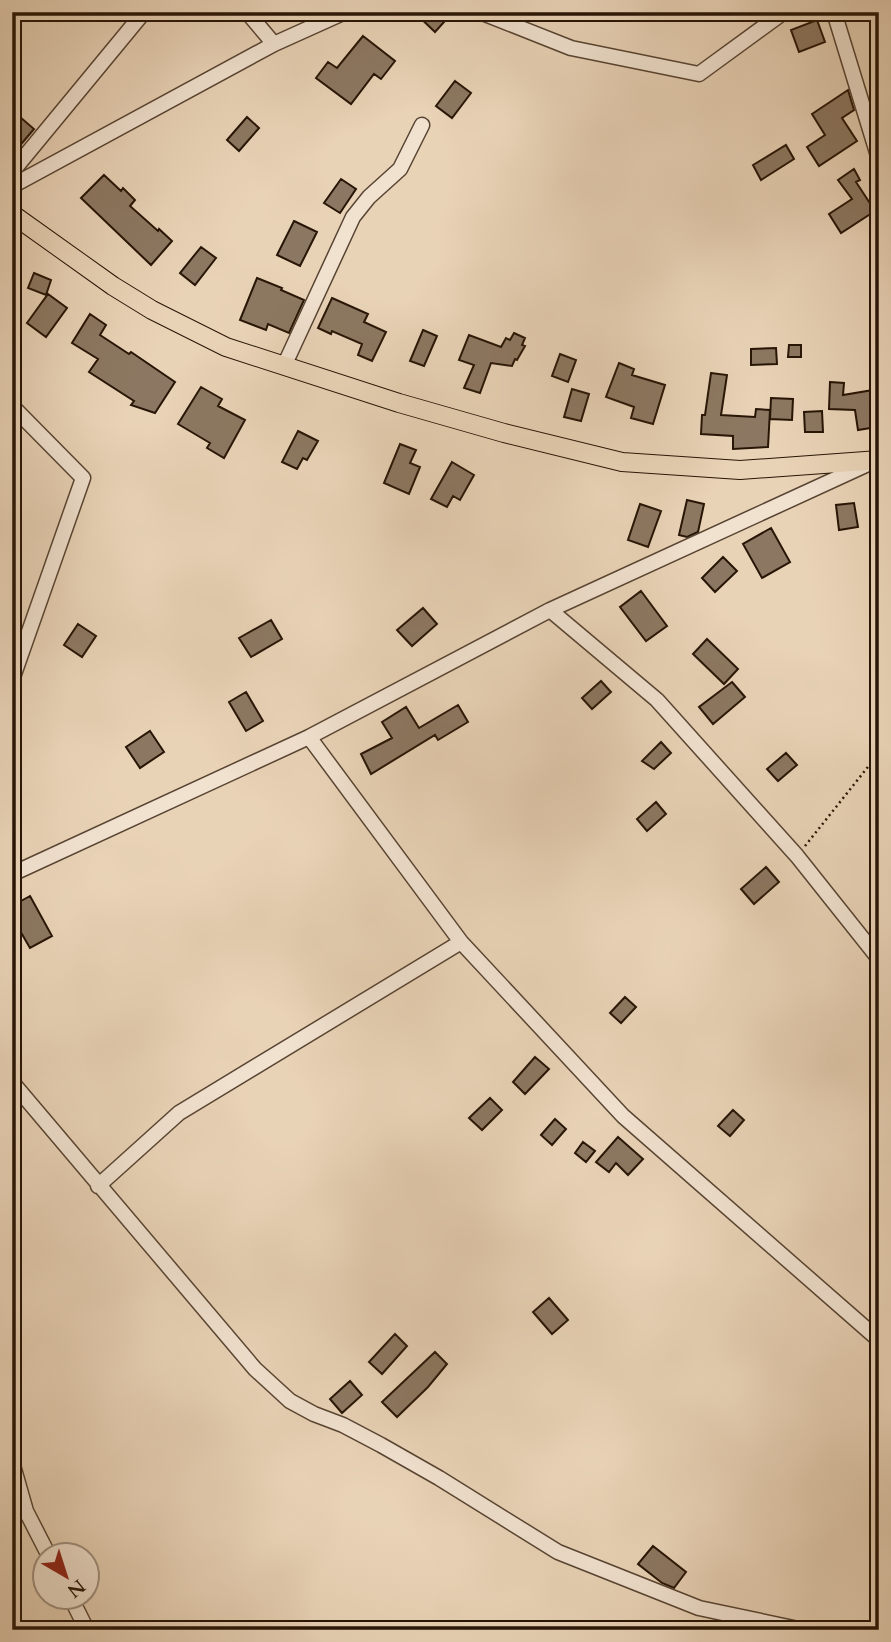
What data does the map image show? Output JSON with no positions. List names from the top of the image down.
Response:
{
  "north": "bottom right"
}
